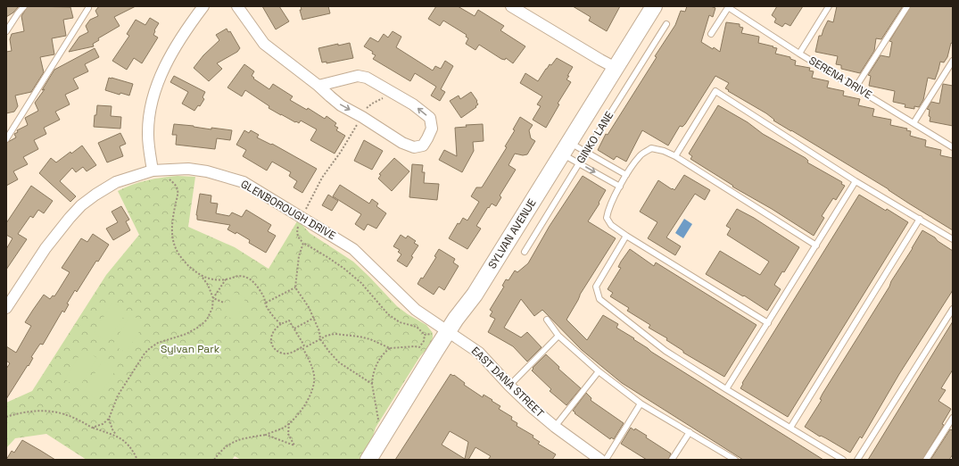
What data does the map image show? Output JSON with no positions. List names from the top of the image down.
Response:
{
  "streets": {
    "street": ["GLENBOROUGH DRIVE", "SYLVAN AVENUE", "EAST DANA STREET"],
    "lane": ["SERENA DRIVE", "GINKO LANE"]
  },
  "crossings": [
    ["GLENBOROUGH DRIVE", "SYLVAN AVENUE"],
    ["GLENBOROUGH DRIVE", "EAST DANA STREET"],
    ["SYLVAN AVENUE", "EAST DANA STREET"]
  ],
  "parks": ["Sylvan Park"]
}
